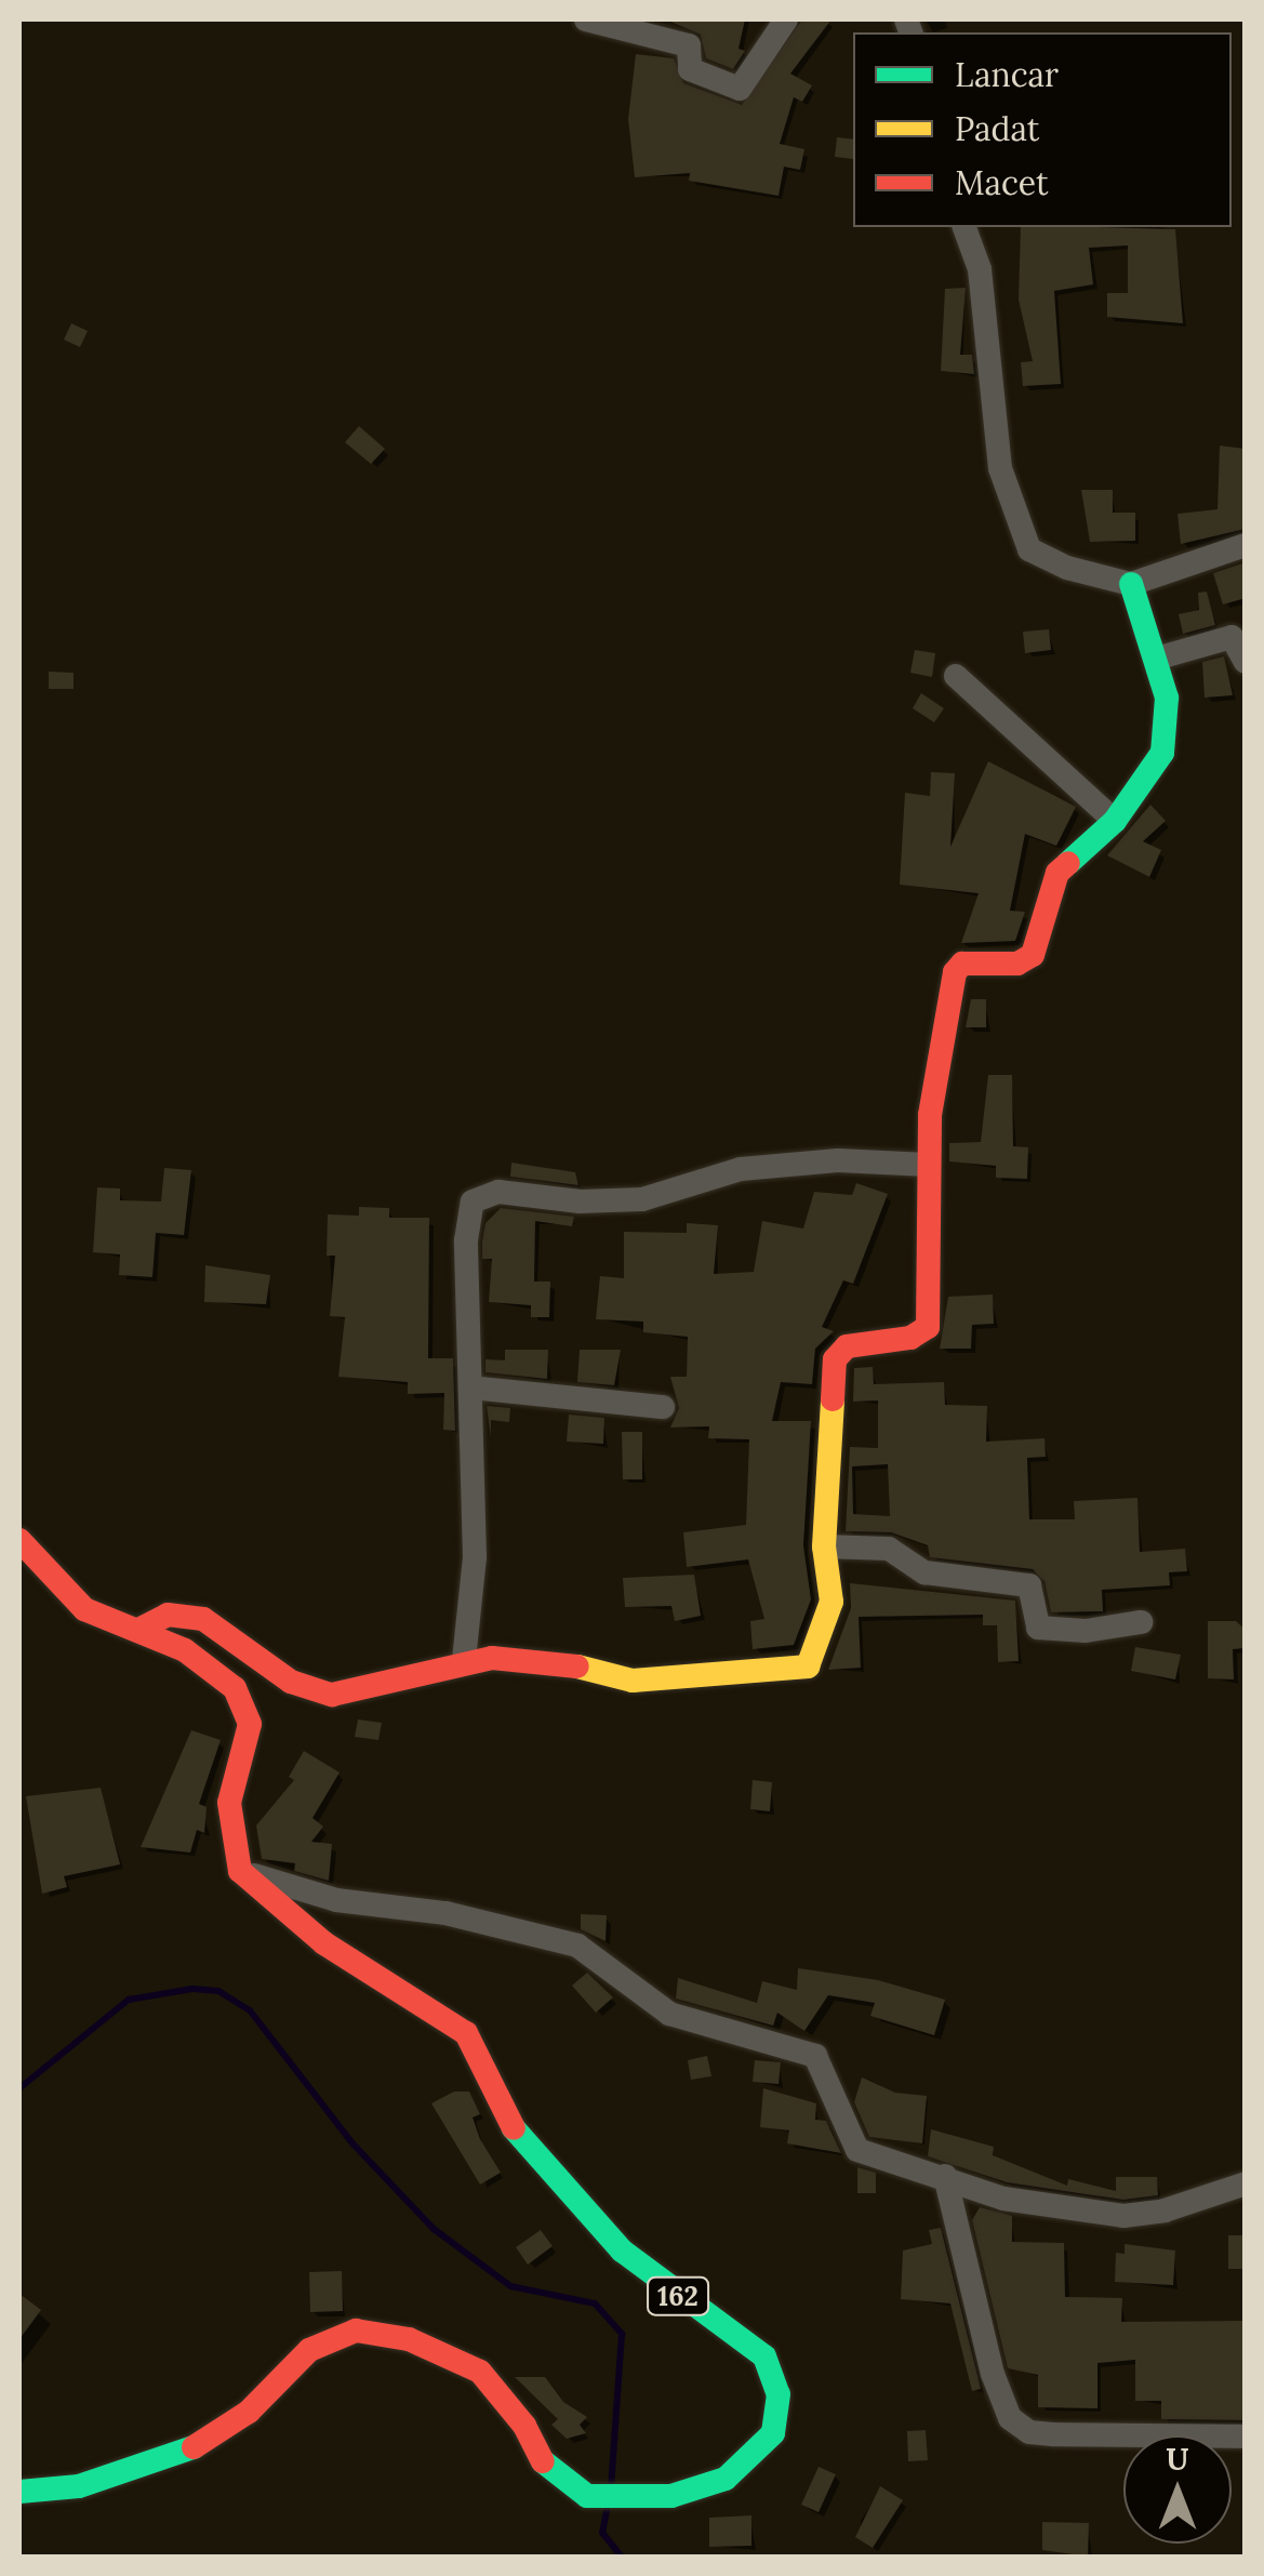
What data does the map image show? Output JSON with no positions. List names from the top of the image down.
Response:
{
  "streets": {
    "main road": ["162"]
  },
  "legend": ["Lancar", "Padat", "Macet"],
  "north": "top"
}
